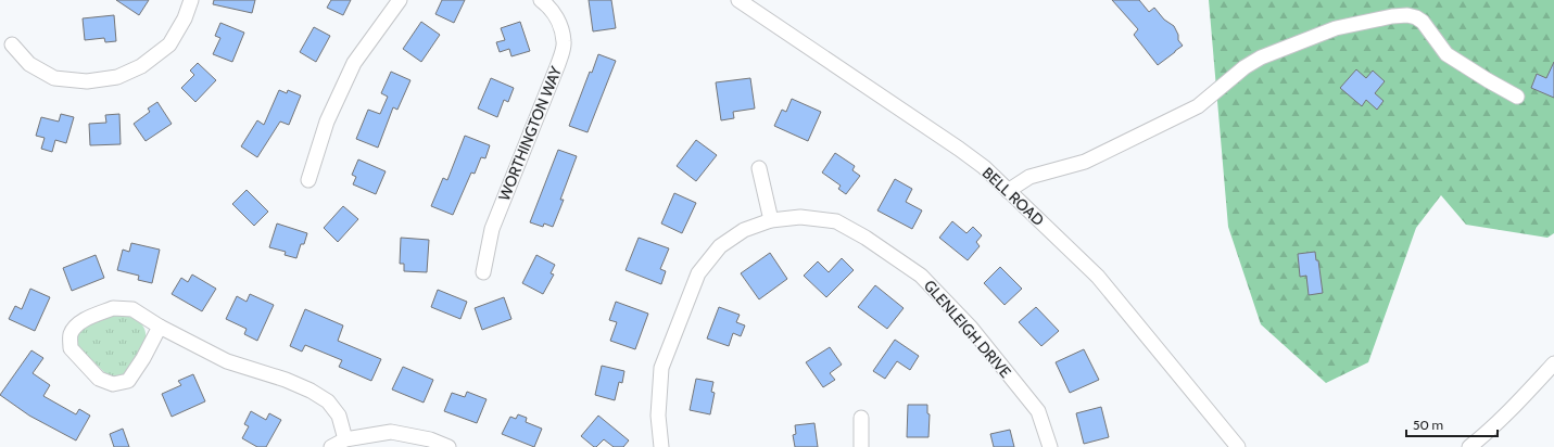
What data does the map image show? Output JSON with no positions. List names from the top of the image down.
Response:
{
  "streets": {
    "street": ["WORTHINGTON WAY", "BELL ROAD", "GLENLEIGH DRIVE"]
  },
  "scale_bar": "50 m"
}
